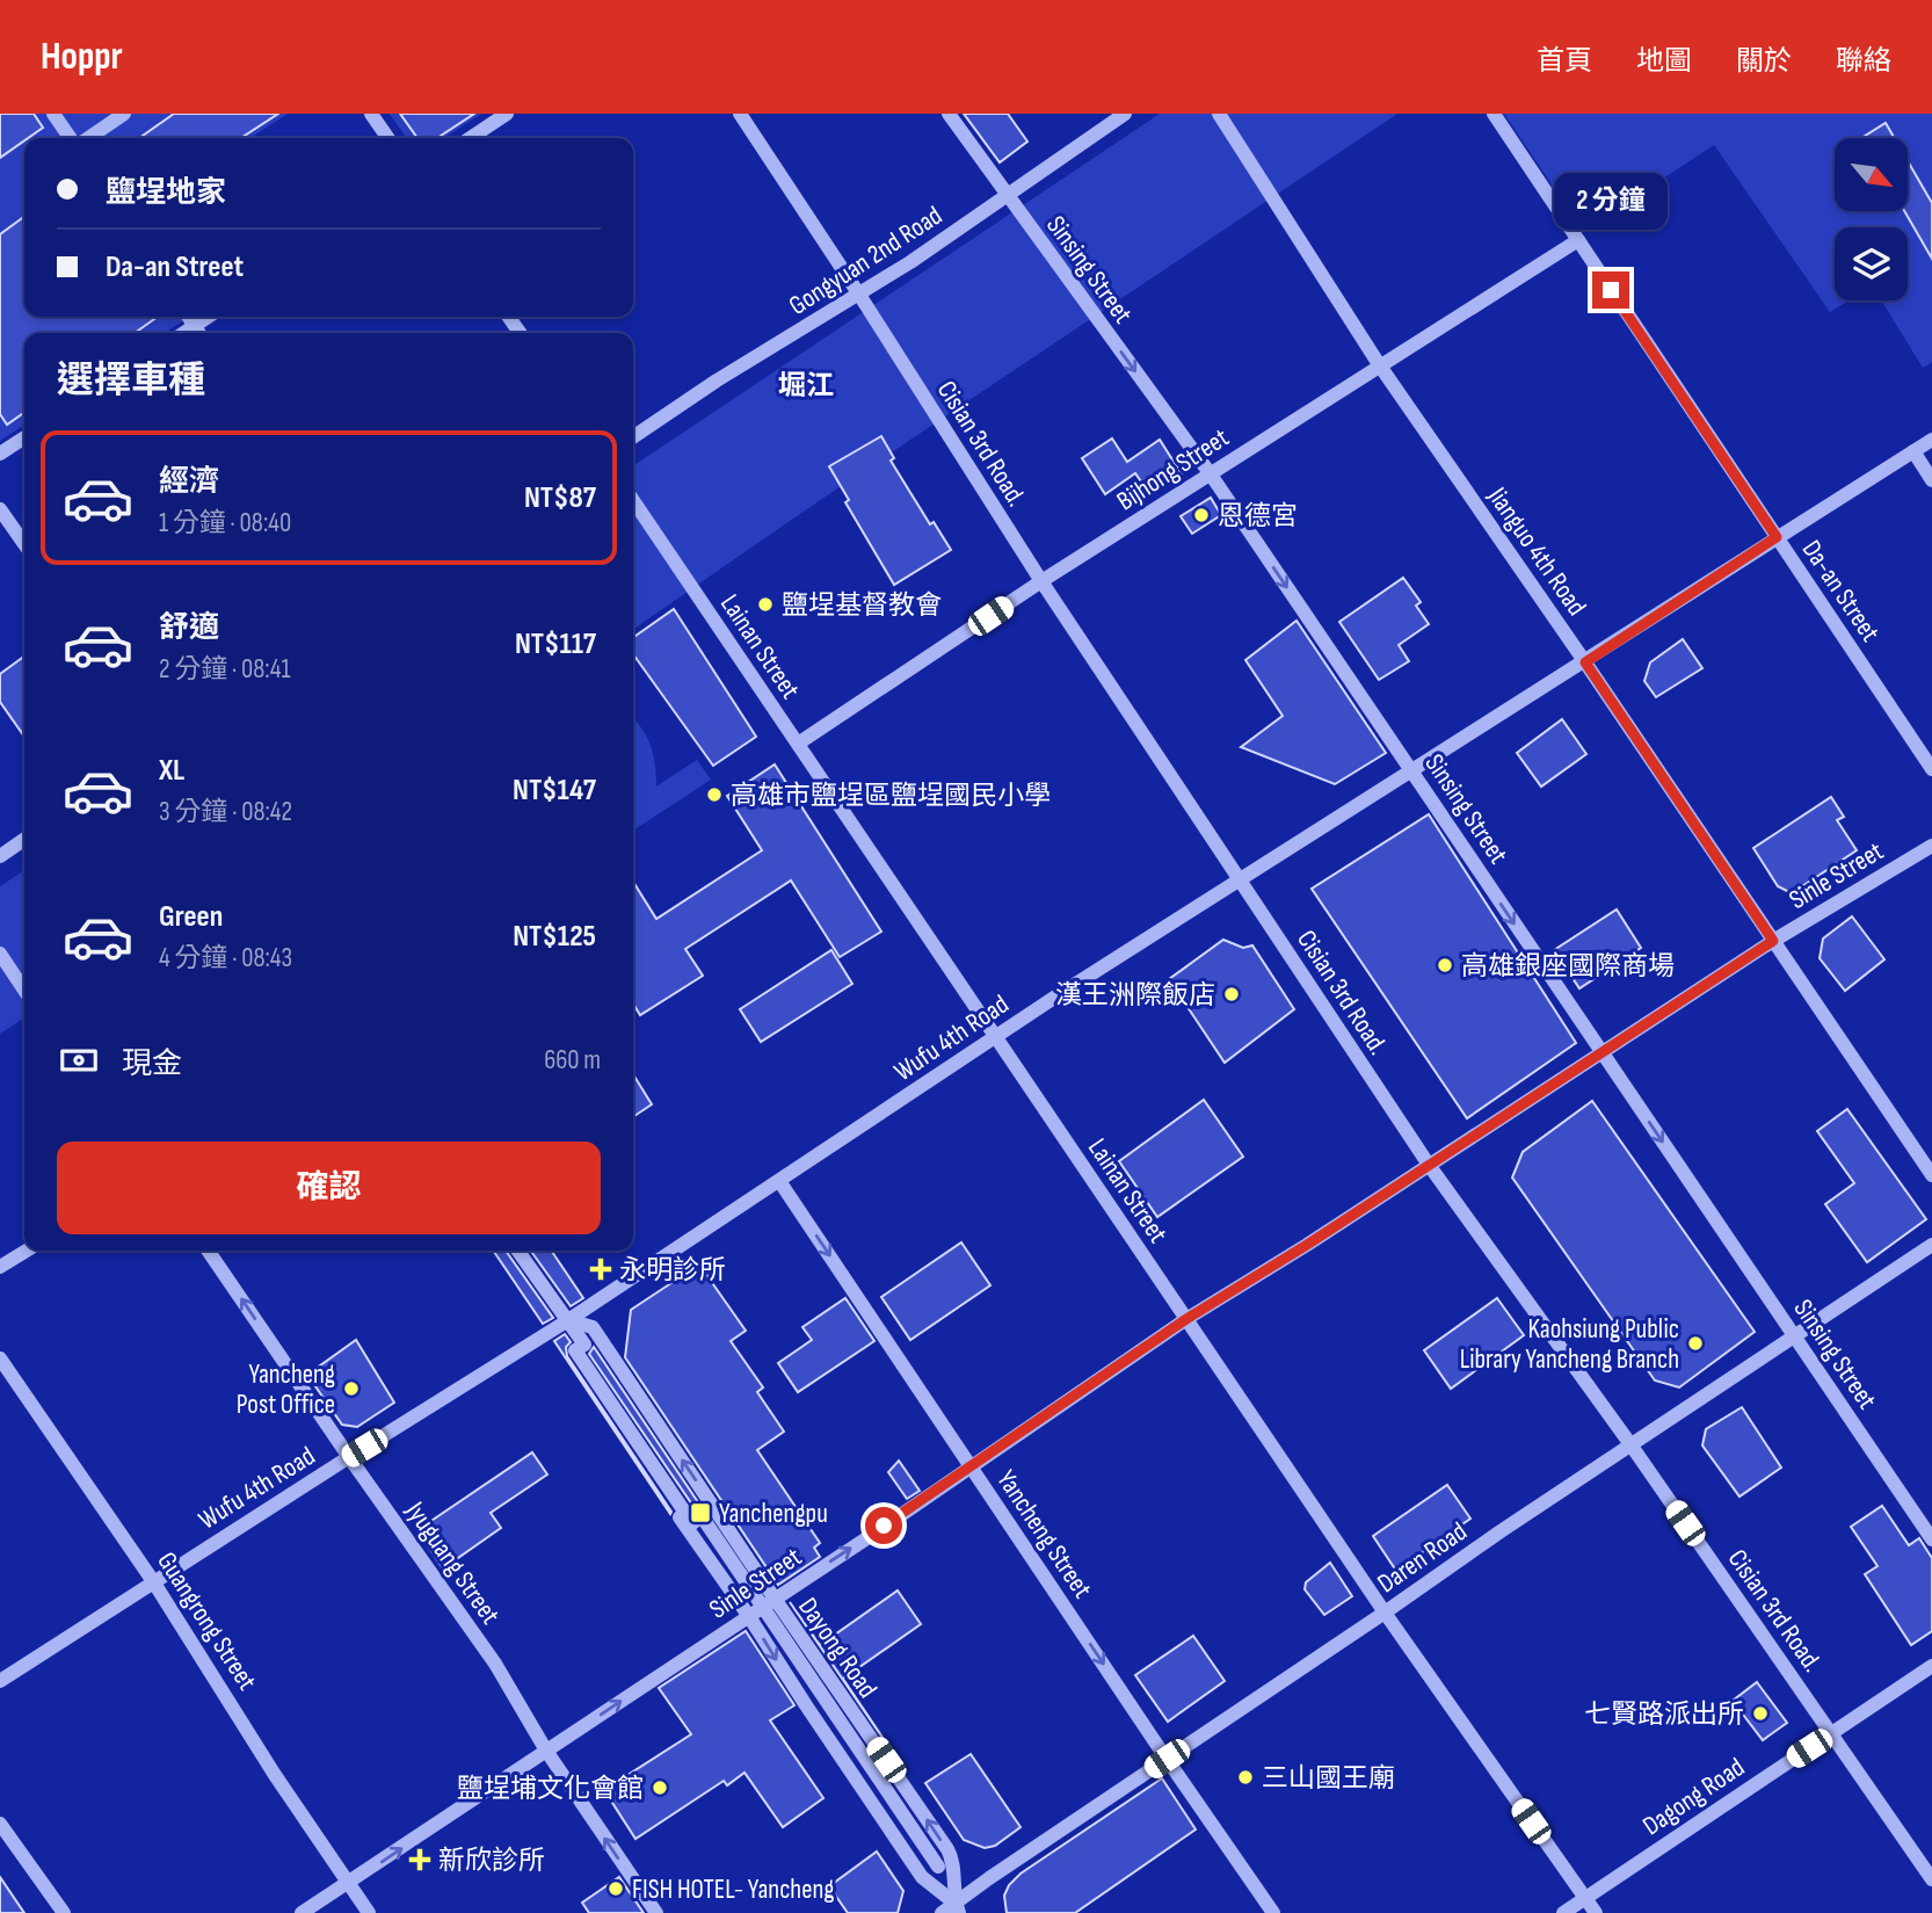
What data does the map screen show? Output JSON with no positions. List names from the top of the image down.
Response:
{
  "streets": {
    "street": [
      "Gongyuan 2nd Road",
      "Sinsing Street",
      "Cisian 3rd Road.",
      "Bijhong Street",
      "Jianguo 4th Road",
      "Da-an Street",
      "Lainan Street",
      "Sinle Street",
      "Wufu 4th Road",
      "Yancheng Street",
      "Daren Road",
      "Jyuguang Street",
      "Guangrong Street",
      "Dayong Road",
      "Dagong Road"
    ]
  },
  "crossings": [
    ["Gongyuan 2nd Road", "Sinsing Street"],
    ["Gongyuan 2nd Road", "Cisian 3rd Road."],
    ["Sinsing Street", "Bijhong Street"],
    ["Sinsing Street", "Sinle Street"],
    ["Sinsing Street", "Wufu 4th Road"],
    ["Sinsing Street", "Daren Road"],
    ["Cisian 3rd Road.", "Bijhong Street"],
    ["Cisian 3rd Road.", "Sinle Street"],
    ["Cisian 3rd Road.", "Wufu 4th Road"],
    ["Cisian 3rd Road.", "Daren Road"],
    ["Cisian 3rd Road.", "Dagong Road"],
    ["Bijhong Street", "Jianguo 4th Road"],
    ["Bijhong Street", "Da-an Street"],
    ["Bijhong Street", "Lainan Street"],
    ["Jianguo 4th Road", "Sinle Street"],
    ["Jianguo 4th Road", "Wufu 4th Road"],
    ["Da-an Street", "Wufu 4th Road"],
    ["Lainan Street", "Sinle Street"],
    ["Lainan Street", "Wufu 4th Road"],
    ["Lainan Street", "Daren Road"],
    ["Lainan Street", "Dagong Road"],
    ["Sinle Street", "Yancheng Street"],
    ["Sinle Street", "Jyuguang Street"],
    ["Sinle Street", "Guangrong Street"],
    ["Sinle Street", "Dayong Road"],
    ["Wufu 4th Road", "Yancheng Street"],
    ["Wufu 4th Road", "Jyuguang Street"],
    ["Wufu 4th Road", "Guangrong Street"],
    ["Wufu 4th Road", "Dayong Road"],
    ["Yancheng Street", "Daren Road"],
    ["Daren Road", "Dayong Road"]
  ],
  "one_way": [
    "Sinsing Street",
    "Sinle Street",
    "Yancheng Street",
    "Jyuguang Street"
  ],
  "districts": ["堀江"],
  "places": {
    "other": [
      "恩德宮",
      "鹽埕基督教會",
      "高雄市鹽埕區鹽埕國民小學",
      "高雄銀座國際商場",
      "漢王洲際飯店",
      "Kaohsiung Public Library Yancheng Branch",
      "Yancheng Post Office",
      "七賢路派出所",
      "三山國王廟",
      "鹽埕埔文化會館",
      "FISH HOTEL- Yancheng"
    ],
    "health": ["永明診所", "新欣診所"],
    "transit": ["Yanchengpu"]
  },
  "north": "bottom right",
  "page": {
    "header": "Hoppr",
    "nav": [
      "首頁",
      "地圖",
      "關於",
      "聯絡"
    ],
    "banner": ["鹽埕地家", "Da-an Street"],
    "bubble": "2 分鐘",
    "heading": "選擇車種",
    "list": [
      {
        "name": "經濟",
        "note": "1 分鐘 · 08:40",
        "value": "NT$87"
      },
      {
        "name": "舒適",
        "note": "2 分鐘 · 08:41",
        "value": "NT$117"
      },
      {
        "name": "XL",
        "note": "3 分鐘 · 08:42",
        "value": "NT$147"
      },
      {
        "name": "Green",
        "note": "4 分鐘 · 08:43",
        "value": "NT$125"
      }
    ],
    "pay": ["現金", "660 m"],
    "buttons": "確認"
  }
}
